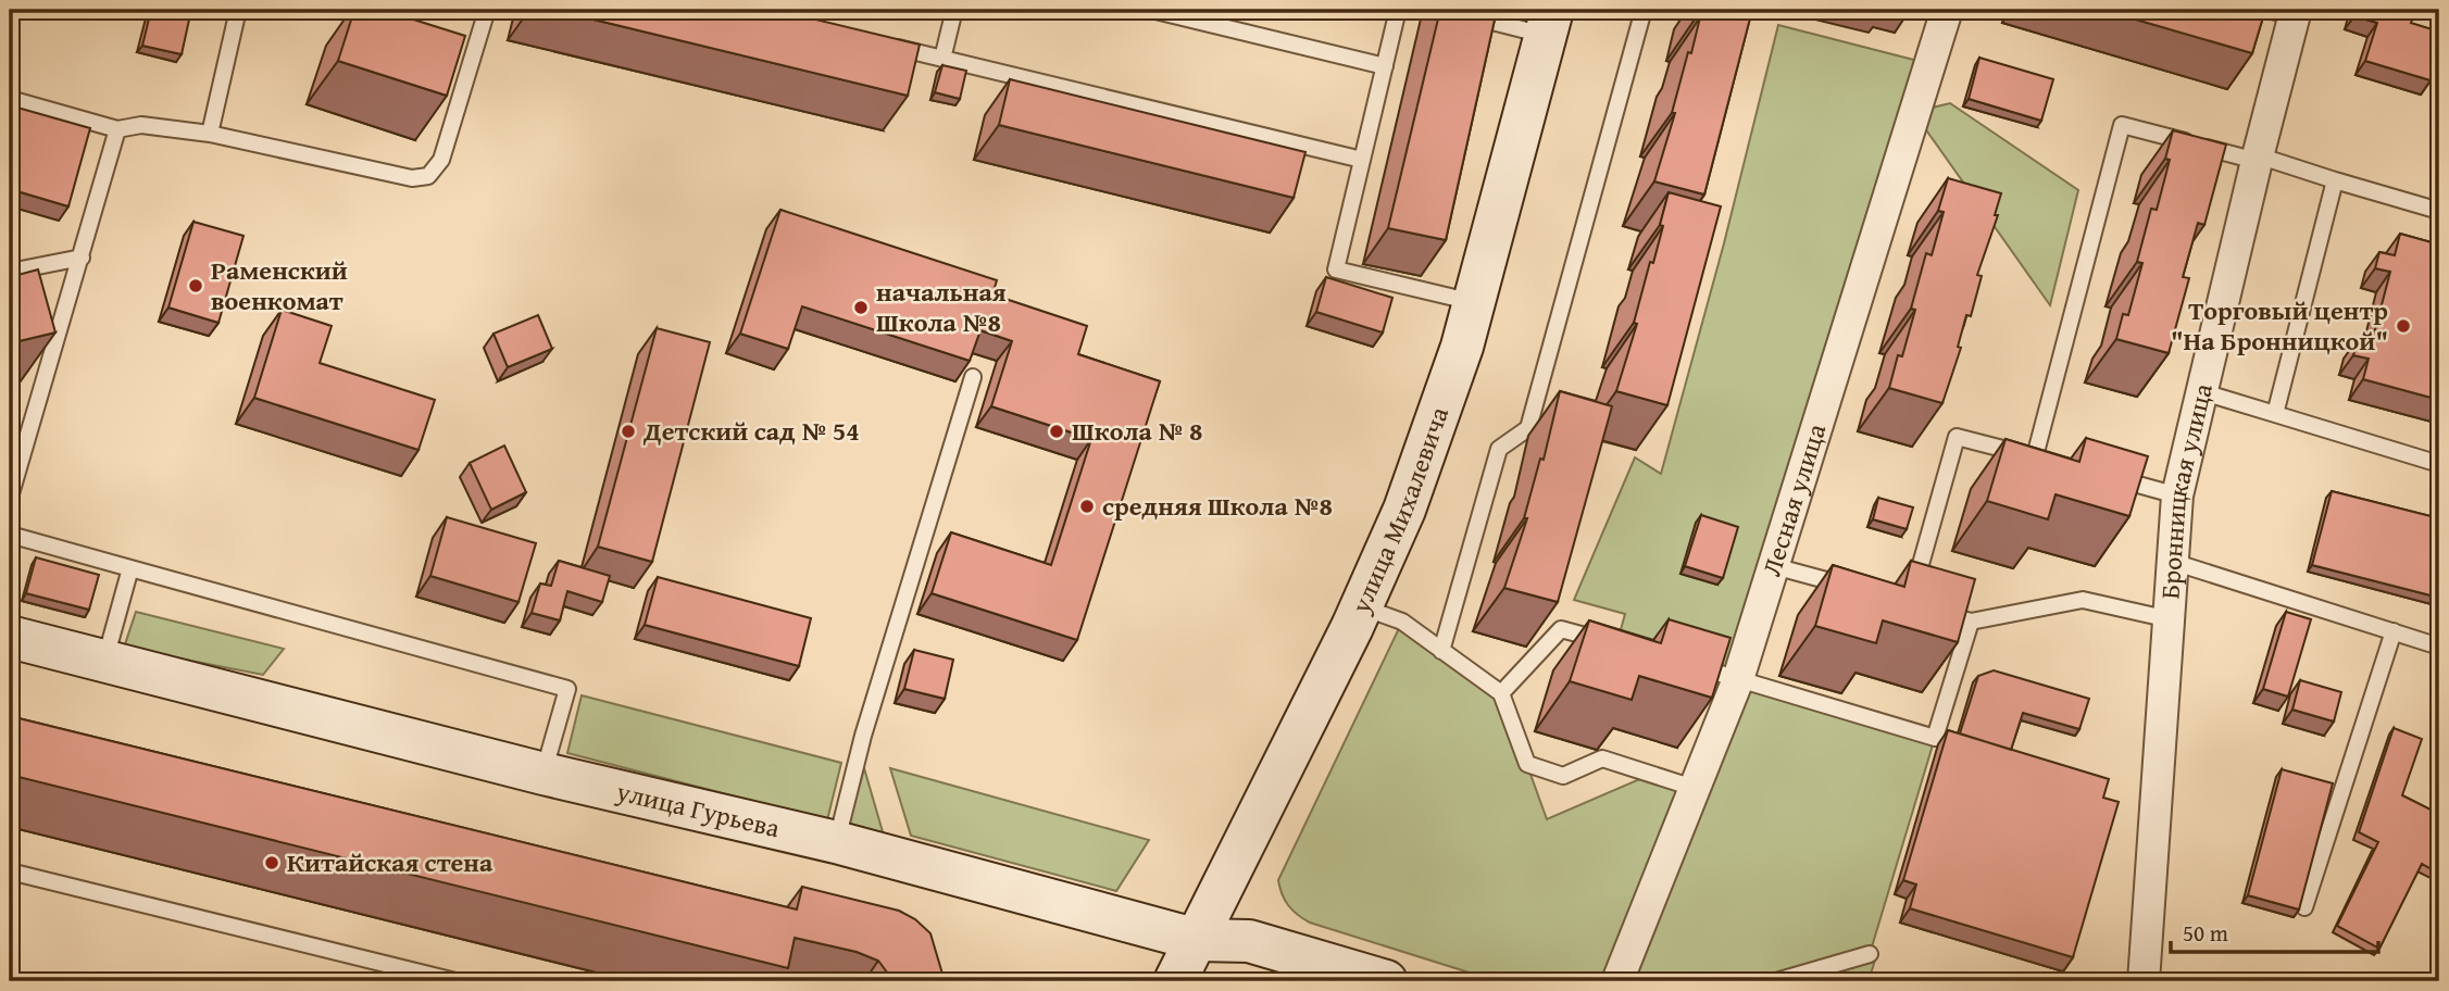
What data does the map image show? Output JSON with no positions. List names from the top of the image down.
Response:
{
  "streets": {
    "main road": ["улица Михалевича", "улица Гурьева"],
    "street": ["Бронницкая улица", "Лесная улица"]
  },
  "crossings": [
    ["улица Михалевича", "улица Гурьева"]
  ],
  "places": [
    "Раменский военкомат",
    "начальная Школа №8",
    "Торговый центр \"На Бронницкой\"",
    "Детский сад № 54",
    "Школа № 8",
    "средняя Школа №8",
    "Китайская стена"
  ],
  "scale_bar": "50 m"
}
